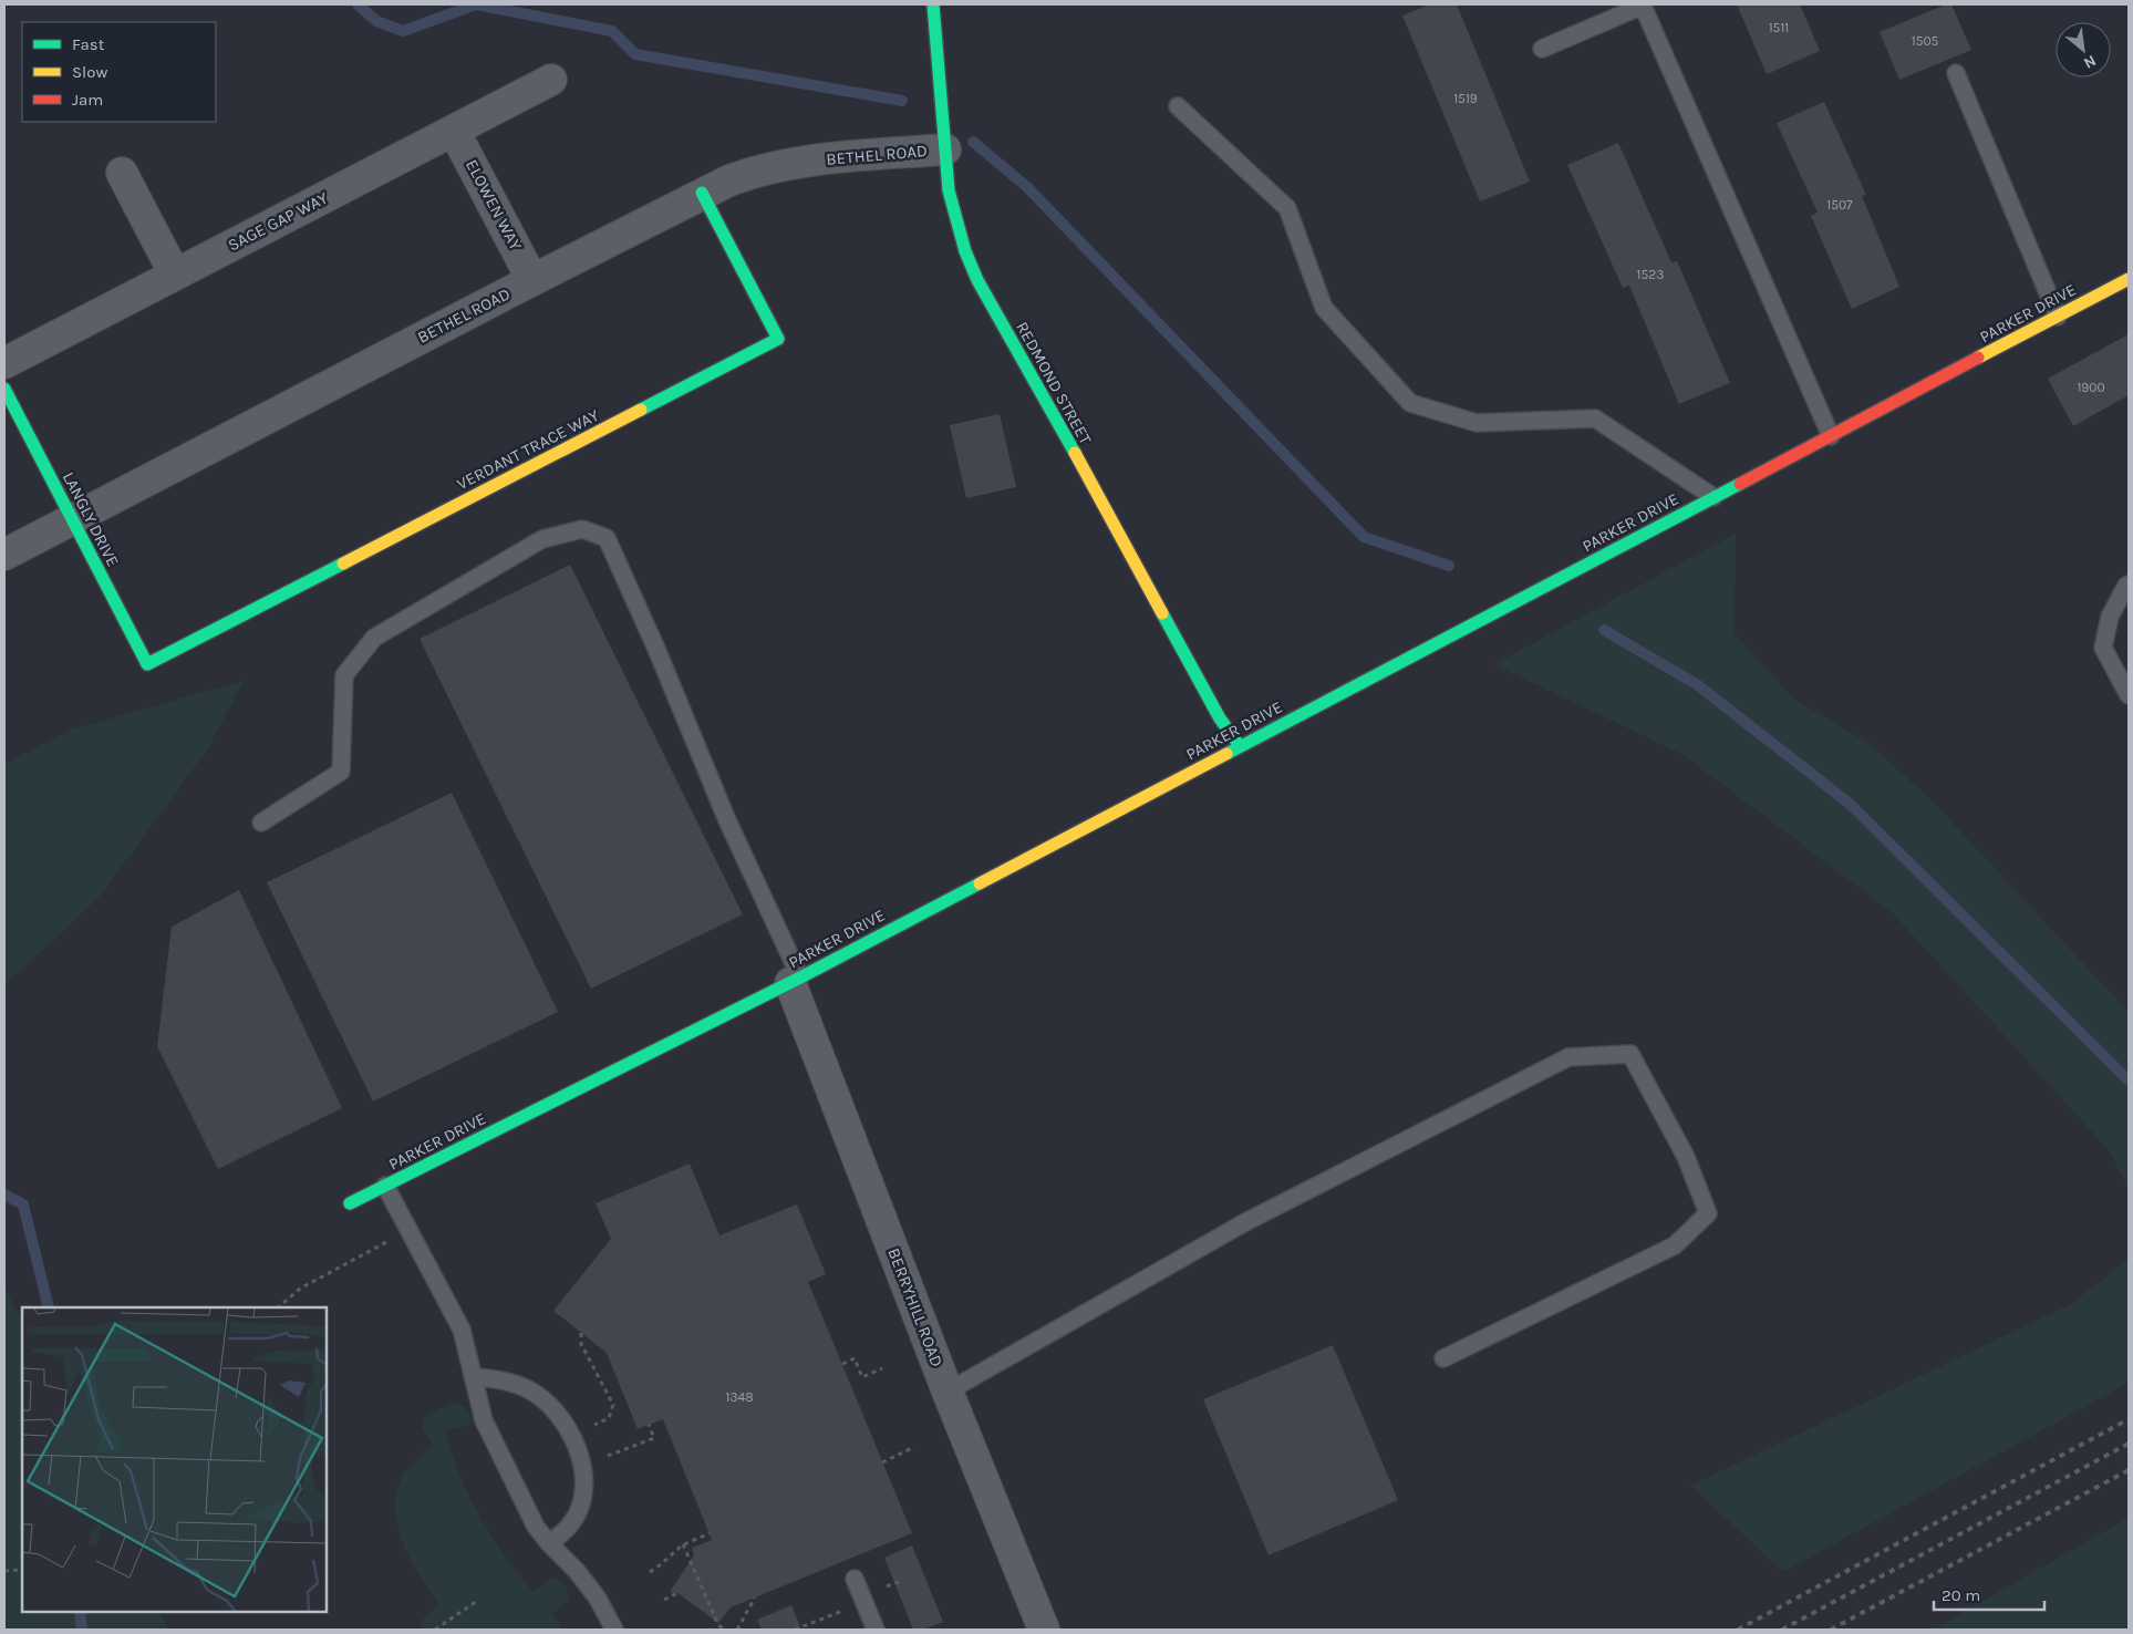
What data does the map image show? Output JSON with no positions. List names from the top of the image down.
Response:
{
  "streets": {
    "street": [
      "BETHEL ROAD",
      "ELOWEN WAY",
      "SAGE GAP WAY",
      "PARKER DRIVE",
      "REDMOND STREET",
      "VERDANT TRACE WAY",
      "LANGLY DRIVE",
      "BERRYHILL ROAD"
    ]
  },
  "crossings": [
    ["BETHEL ROAD", "ELOWEN WAY"],
    ["BETHEL ROAD", "REDMOND STREET"],
    ["BETHEL ROAD", "VERDANT TRACE WAY"],
    ["BETHEL ROAD", "LANGLY DRIVE"],
    ["ELOWEN WAY", "SAGE GAP WAY"],
    ["PARKER DRIVE", "REDMOND STREET"],
    ["PARKER DRIVE", "BERRYHILL ROAD"],
    ["VERDANT TRACE WAY", "LANGLY DRIVE"]
  ],
  "house_numbers": [
    "1511",
    "1505",
    "1519",
    "1507",
    "1523",
    "1900",
    "1348"
  ],
  "legend": ["Fast", "Slow", "Jam"],
  "scale_bar": "20 m",
  "north": "bottom right"
}
